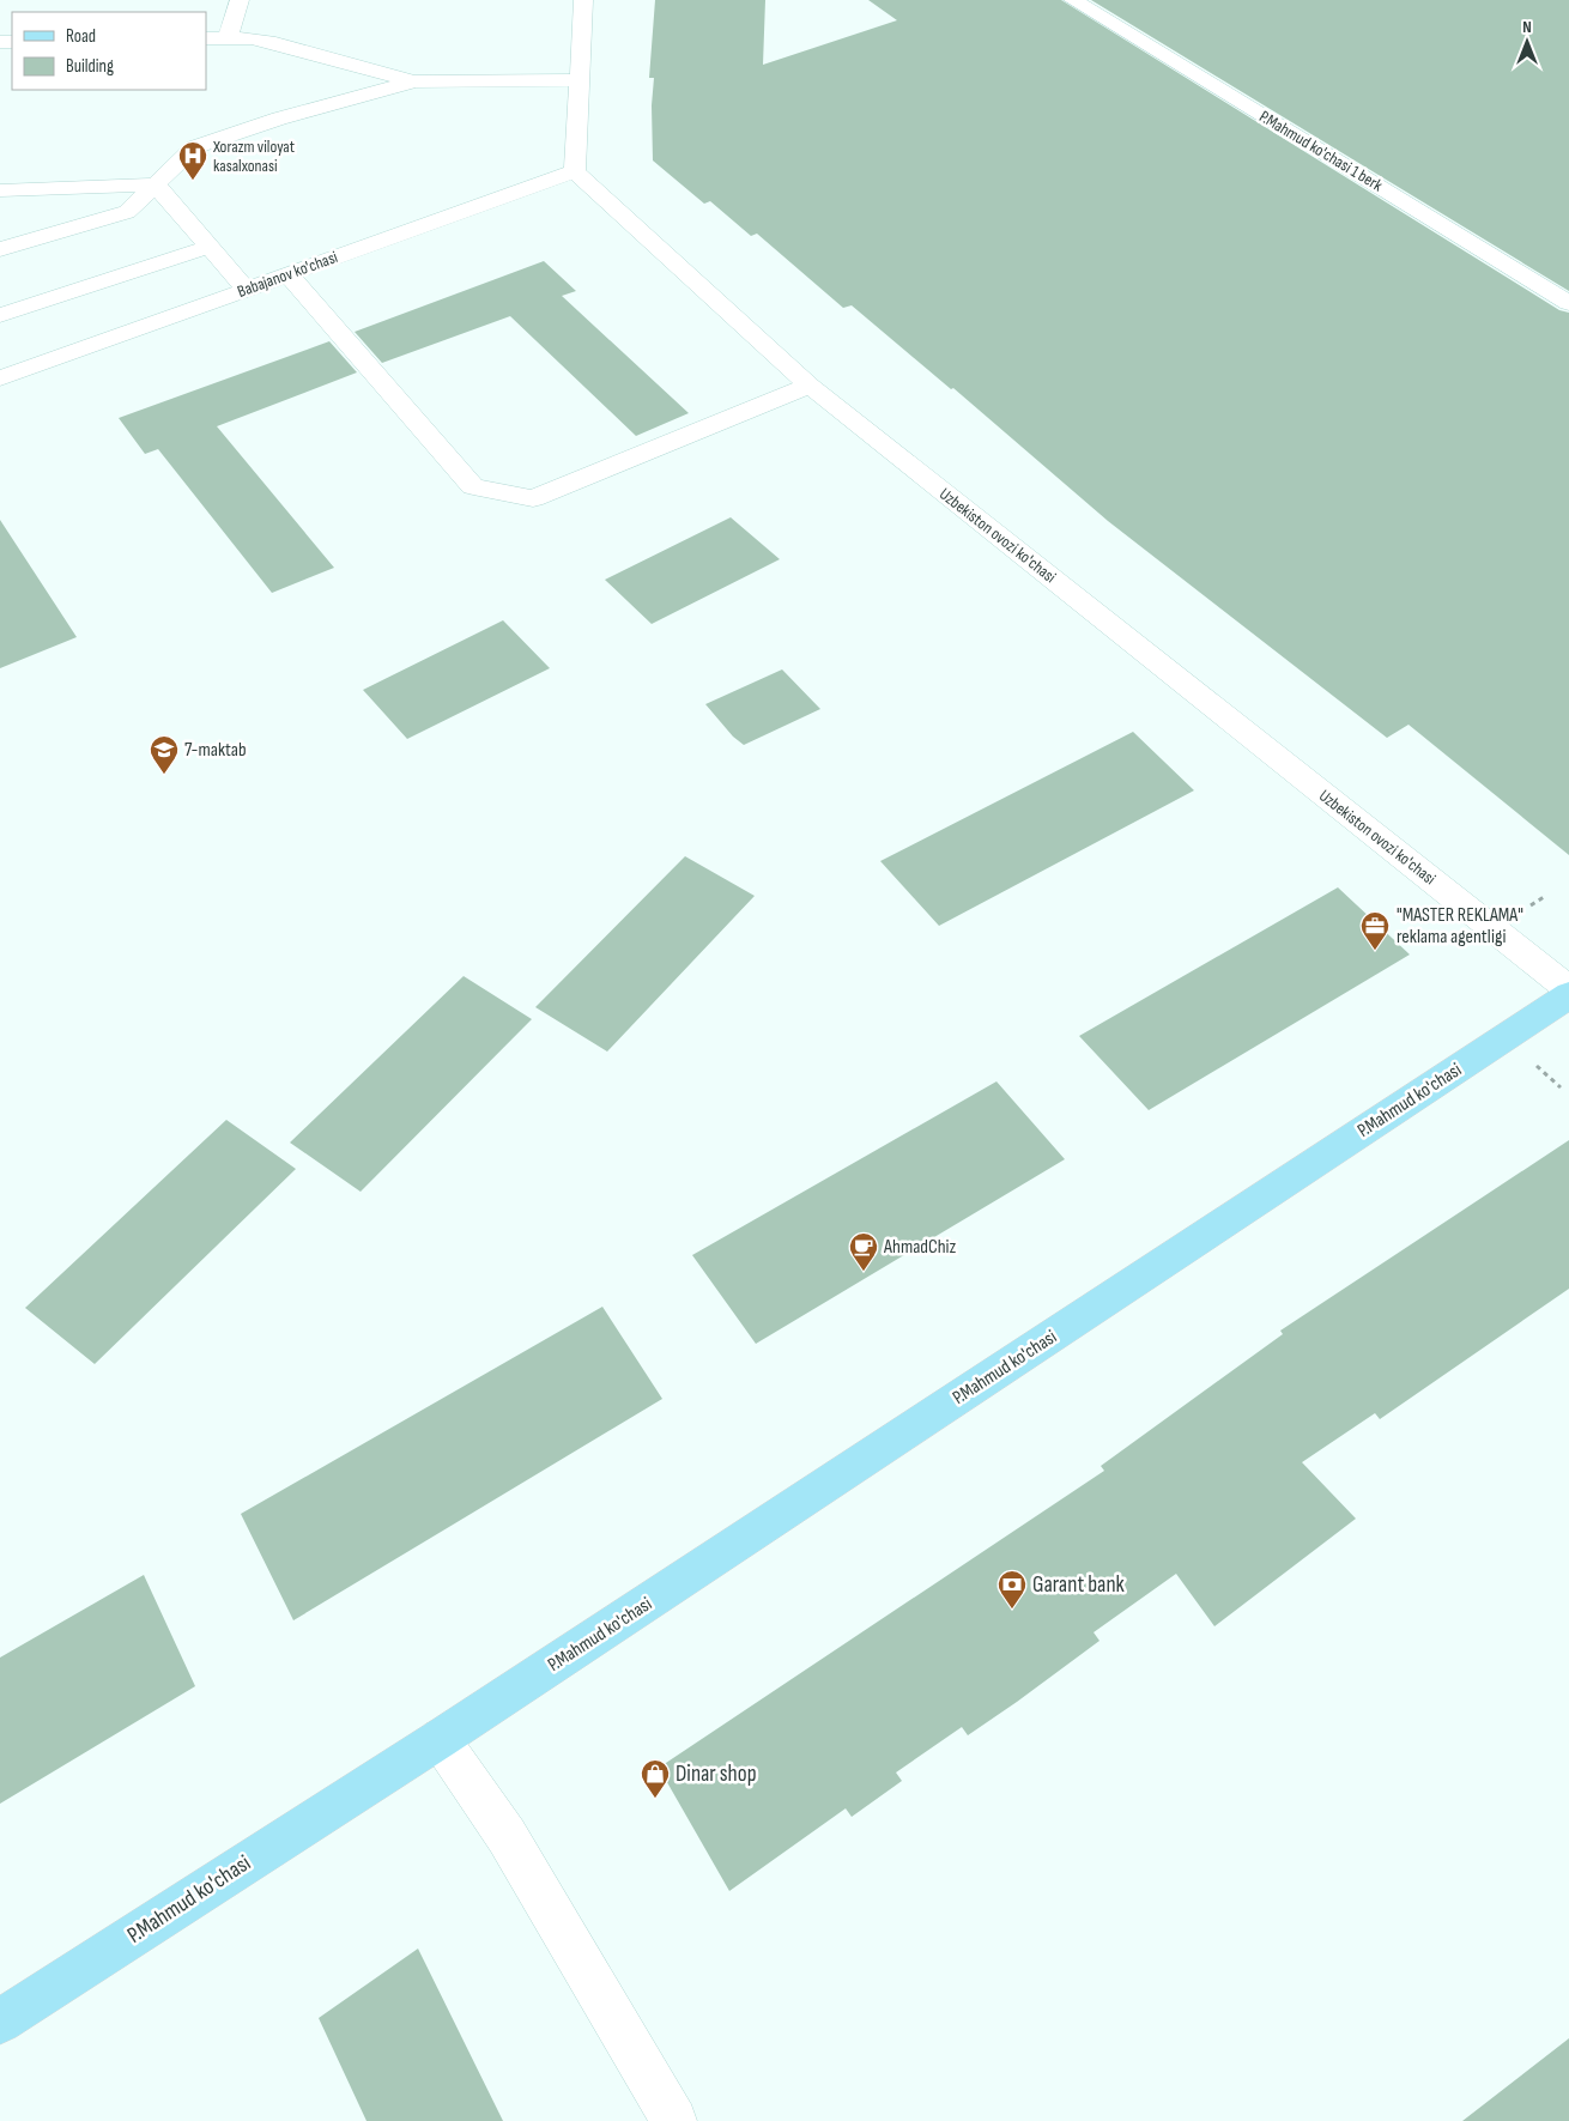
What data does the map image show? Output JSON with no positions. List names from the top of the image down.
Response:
{
  "streets": {
    "main road": ["P.Mahmud ko'chasi"],
    "street": ["P.Mahmud ko'chasi 1 berk", "Babajanov ko'chasi", "Uzbekiston ovozi ko'chasi"]
  },
  "crossings": [
    ["Babajanov ko'chasi", "Uzbekiston ovozi ko'chasi"]
  ],
  "places": {
    "hospital": ["Xorazm viloyat kasalxonasi"],
    "school or university": ["7-maktab"],
    "office": ["\"MASTER REKLAMA\" reklama agentligi"],
    "cafe": ["AhmadChiz"],
    "bank": ["Garant bank"],
    "shop": ["Dinar shop"]
  },
  "legend": ["Road", "Building"],
  "north": "top"
}
